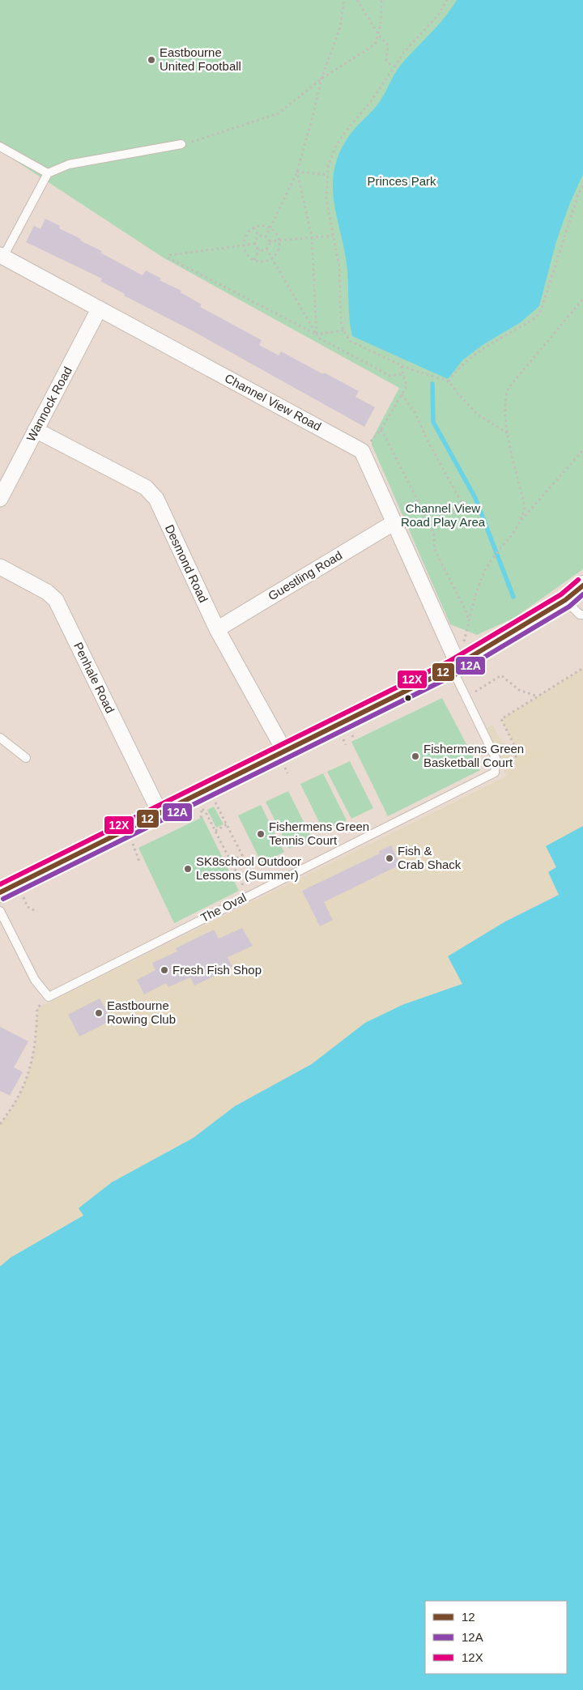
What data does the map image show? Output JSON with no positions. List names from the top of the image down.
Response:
{
  "streets": {
    "street": [
      "Channel View Road",
      "Wannock Road",
      "Desmond Road",
      "Guestling Road",
      "Penhale Road"
    ],
    "lane": ["The Oval"]
  },
  "crossings": [
    ["Channel View Road", "Wannock Road"],
    ["Wannock Road", "Desmond Road"],
    ["Desmond Road", "Guestling Road"]
  ],
  "parks": ["Princes Park", "Channel View Road Play Area"],
  "places": [
    "Eastbourne United Football",
    "Fishermens Green Basketball Court",
    "Fishermens Green Tennis Court",
    "Fish & Crab Shack",
    "SK8school Outdoor Lessons (Summer)",
    "Fresh Fish Shop",
    "Eastbourne Rowing Club"
  ],
  "lines": ["transit line 12X", "transit line 12", "transit line 12A"],
  "legend": ["12", "12A", "12X"]
}
